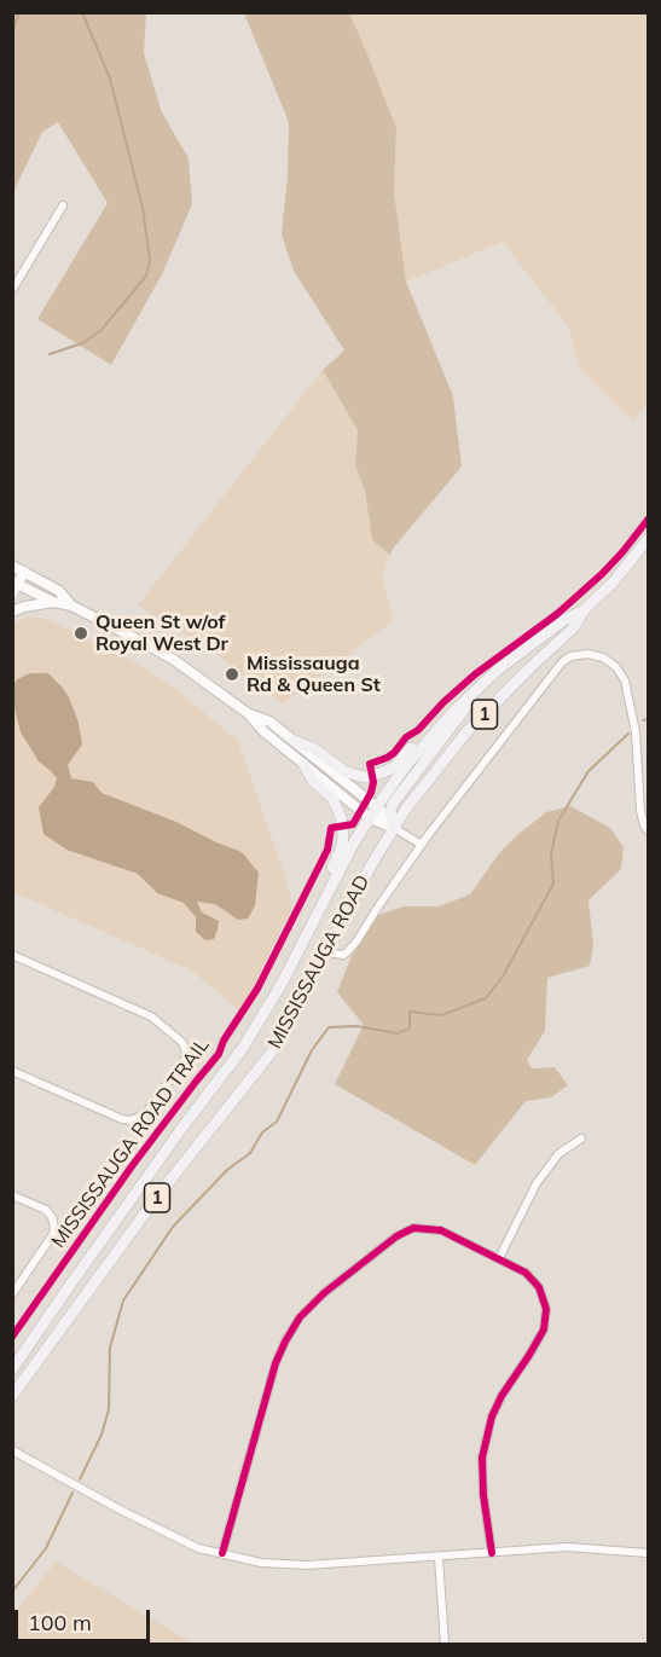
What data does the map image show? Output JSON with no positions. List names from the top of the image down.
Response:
{
  "streets": {
    "main road": ["1", "MISSISSAUGA ROAD"],
    "cycle path": ["MISSISSAUGA ROAD TRAIL"]
  },
  "places": ["Queen St w/of Royal West Dr", "Mississauga Rd & Queen St"],
  "scale_bar": "100 m"
}
